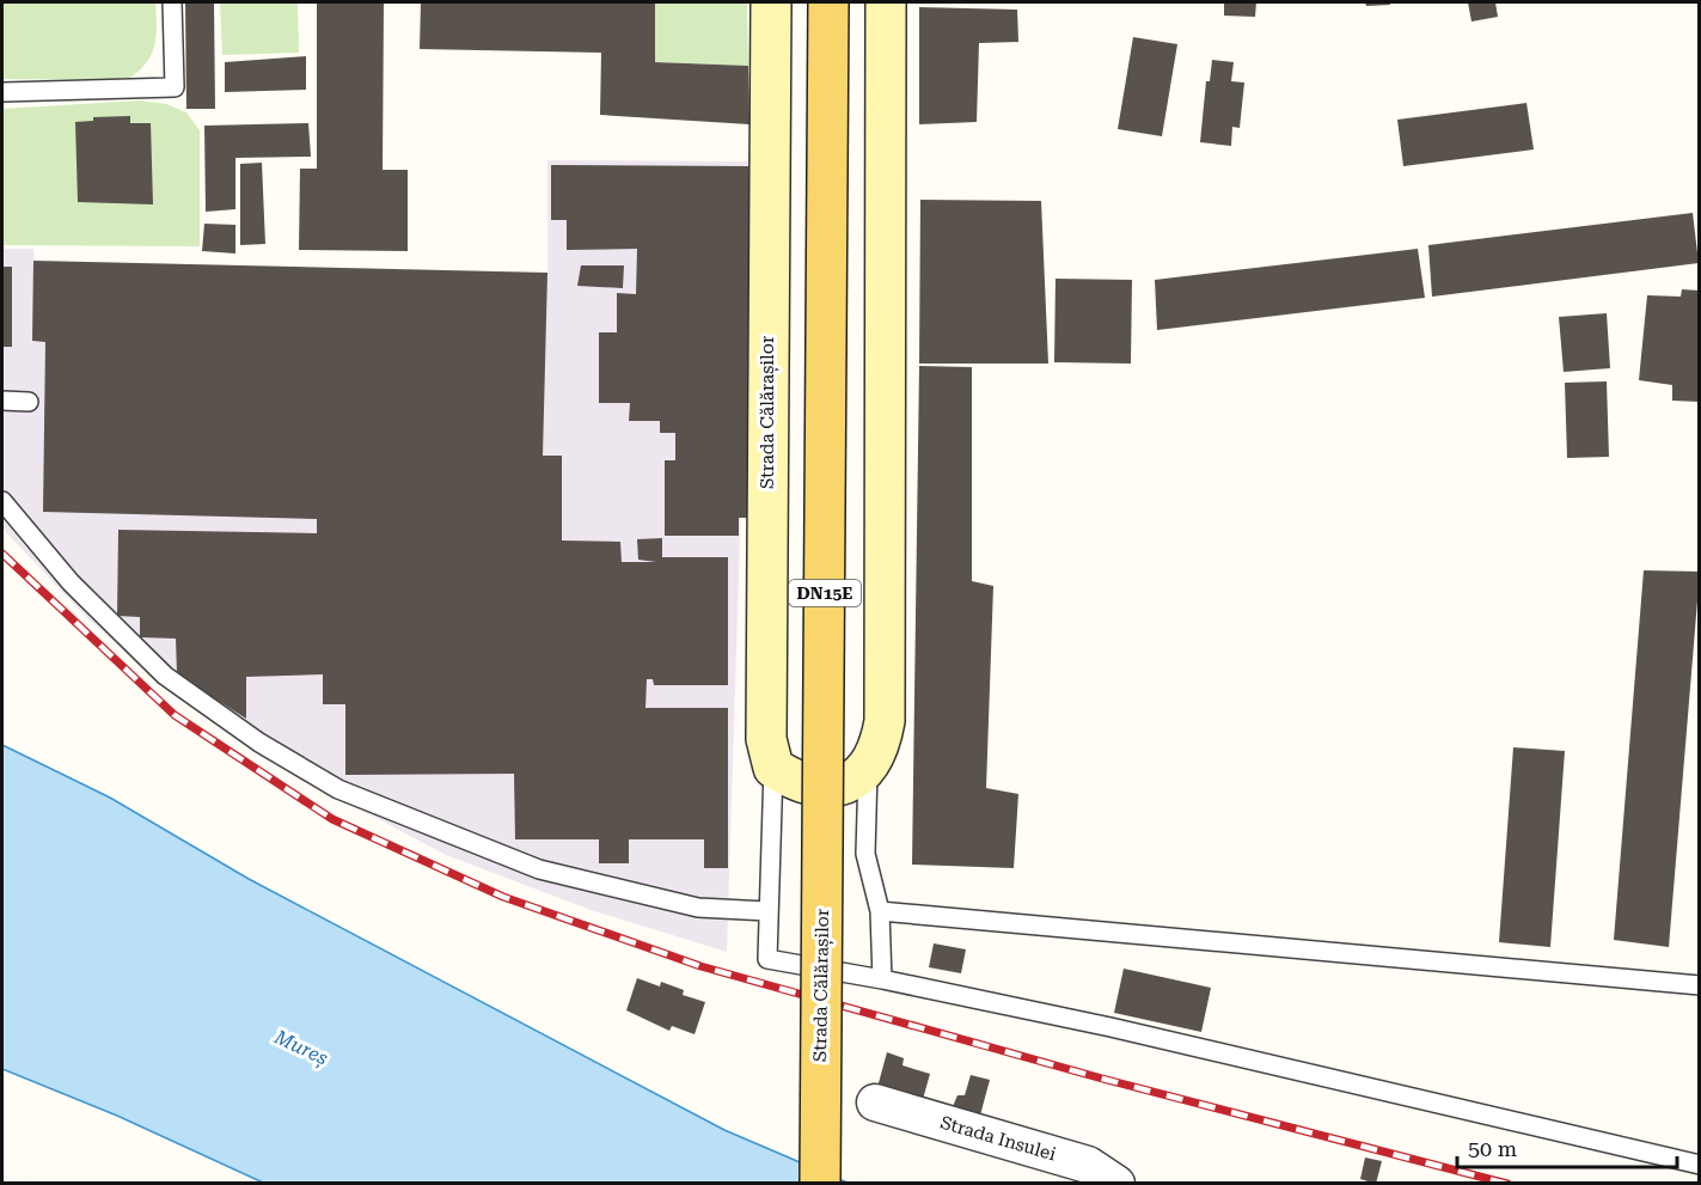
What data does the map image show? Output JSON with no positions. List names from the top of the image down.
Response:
{
  "streets": {
    "main road": ["Strada Călărașilor", "DN15E"],
    "street": ["Strada Insulei"]
  },
  "water": ["Mureș"],
  "scale_bar": "50 m"
}
